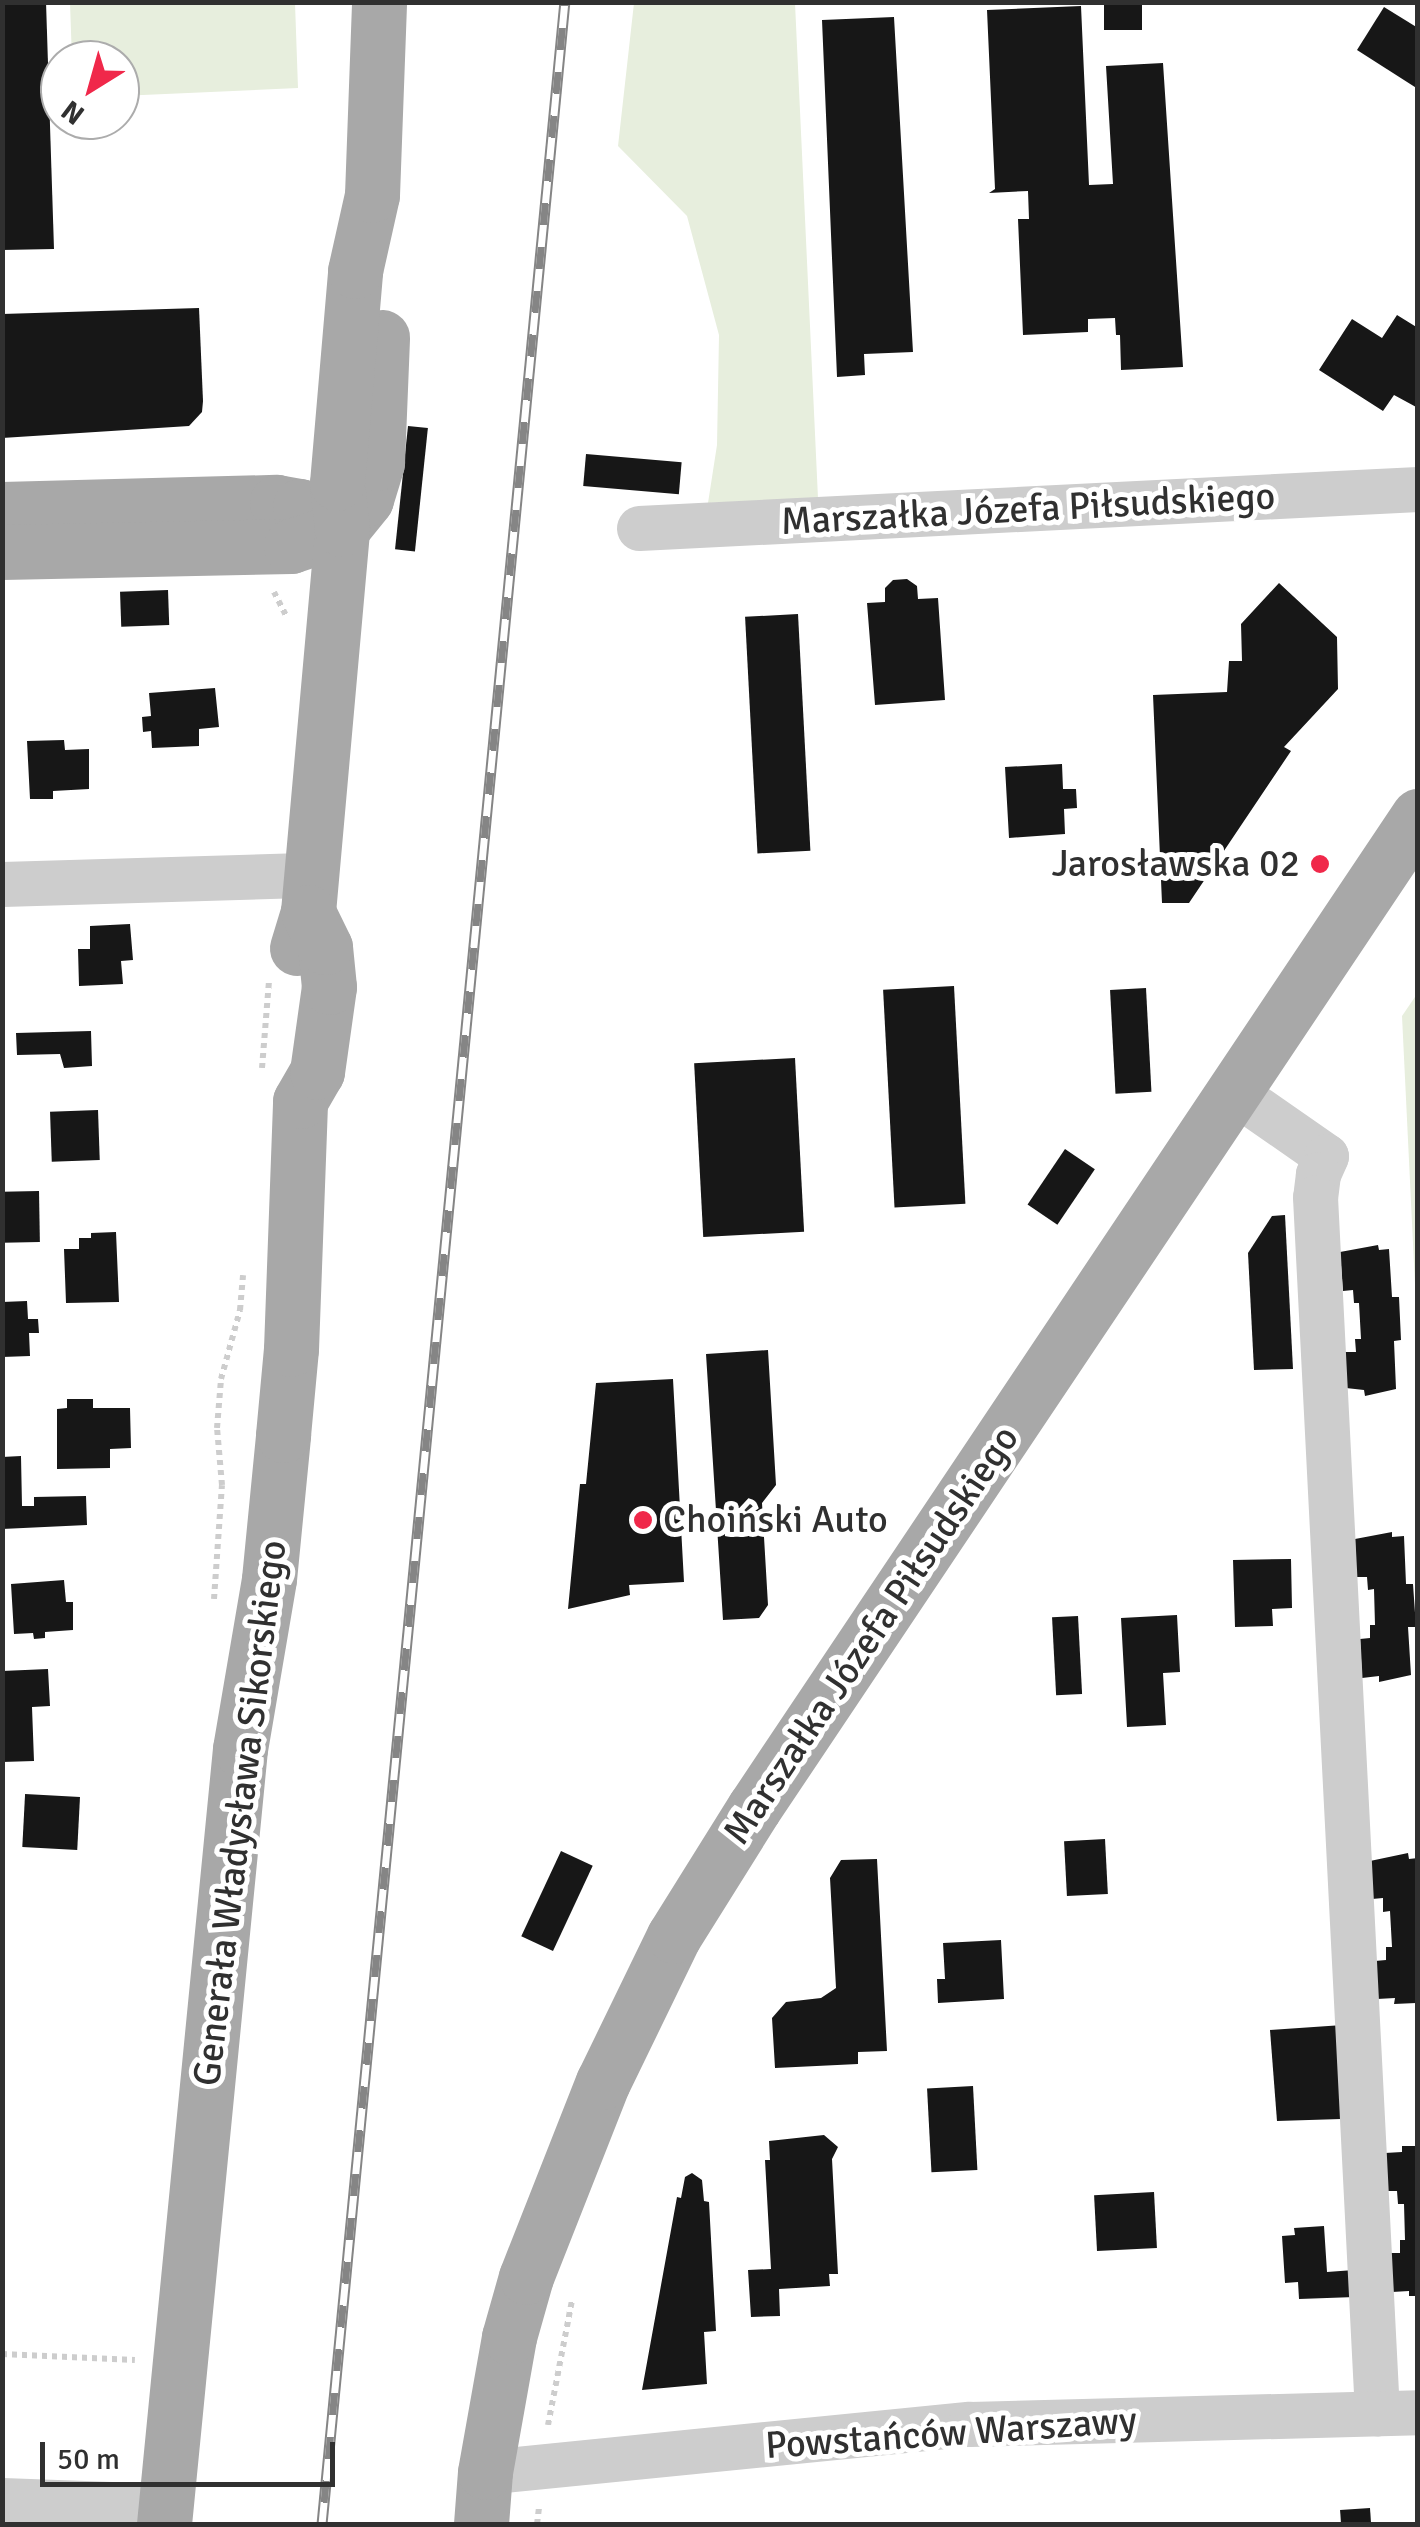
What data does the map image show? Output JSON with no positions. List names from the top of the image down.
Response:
{
  "streets": {
    "main road": ["Marszałka Józefa Piłsudskiego", "Generała Władysława Sikorskiego"],
    "street": ["Powstańców Warszawy"]
  },
  "crossings": [
    ["Marszałka Józefa Piłsudskiego", "Powstańców Warszawy"]
  ],
  "places": ["Jarosławska 02", "Choiński Auto"],
  "scale_bar": "50 m",
  "north": "bottom left"
}
